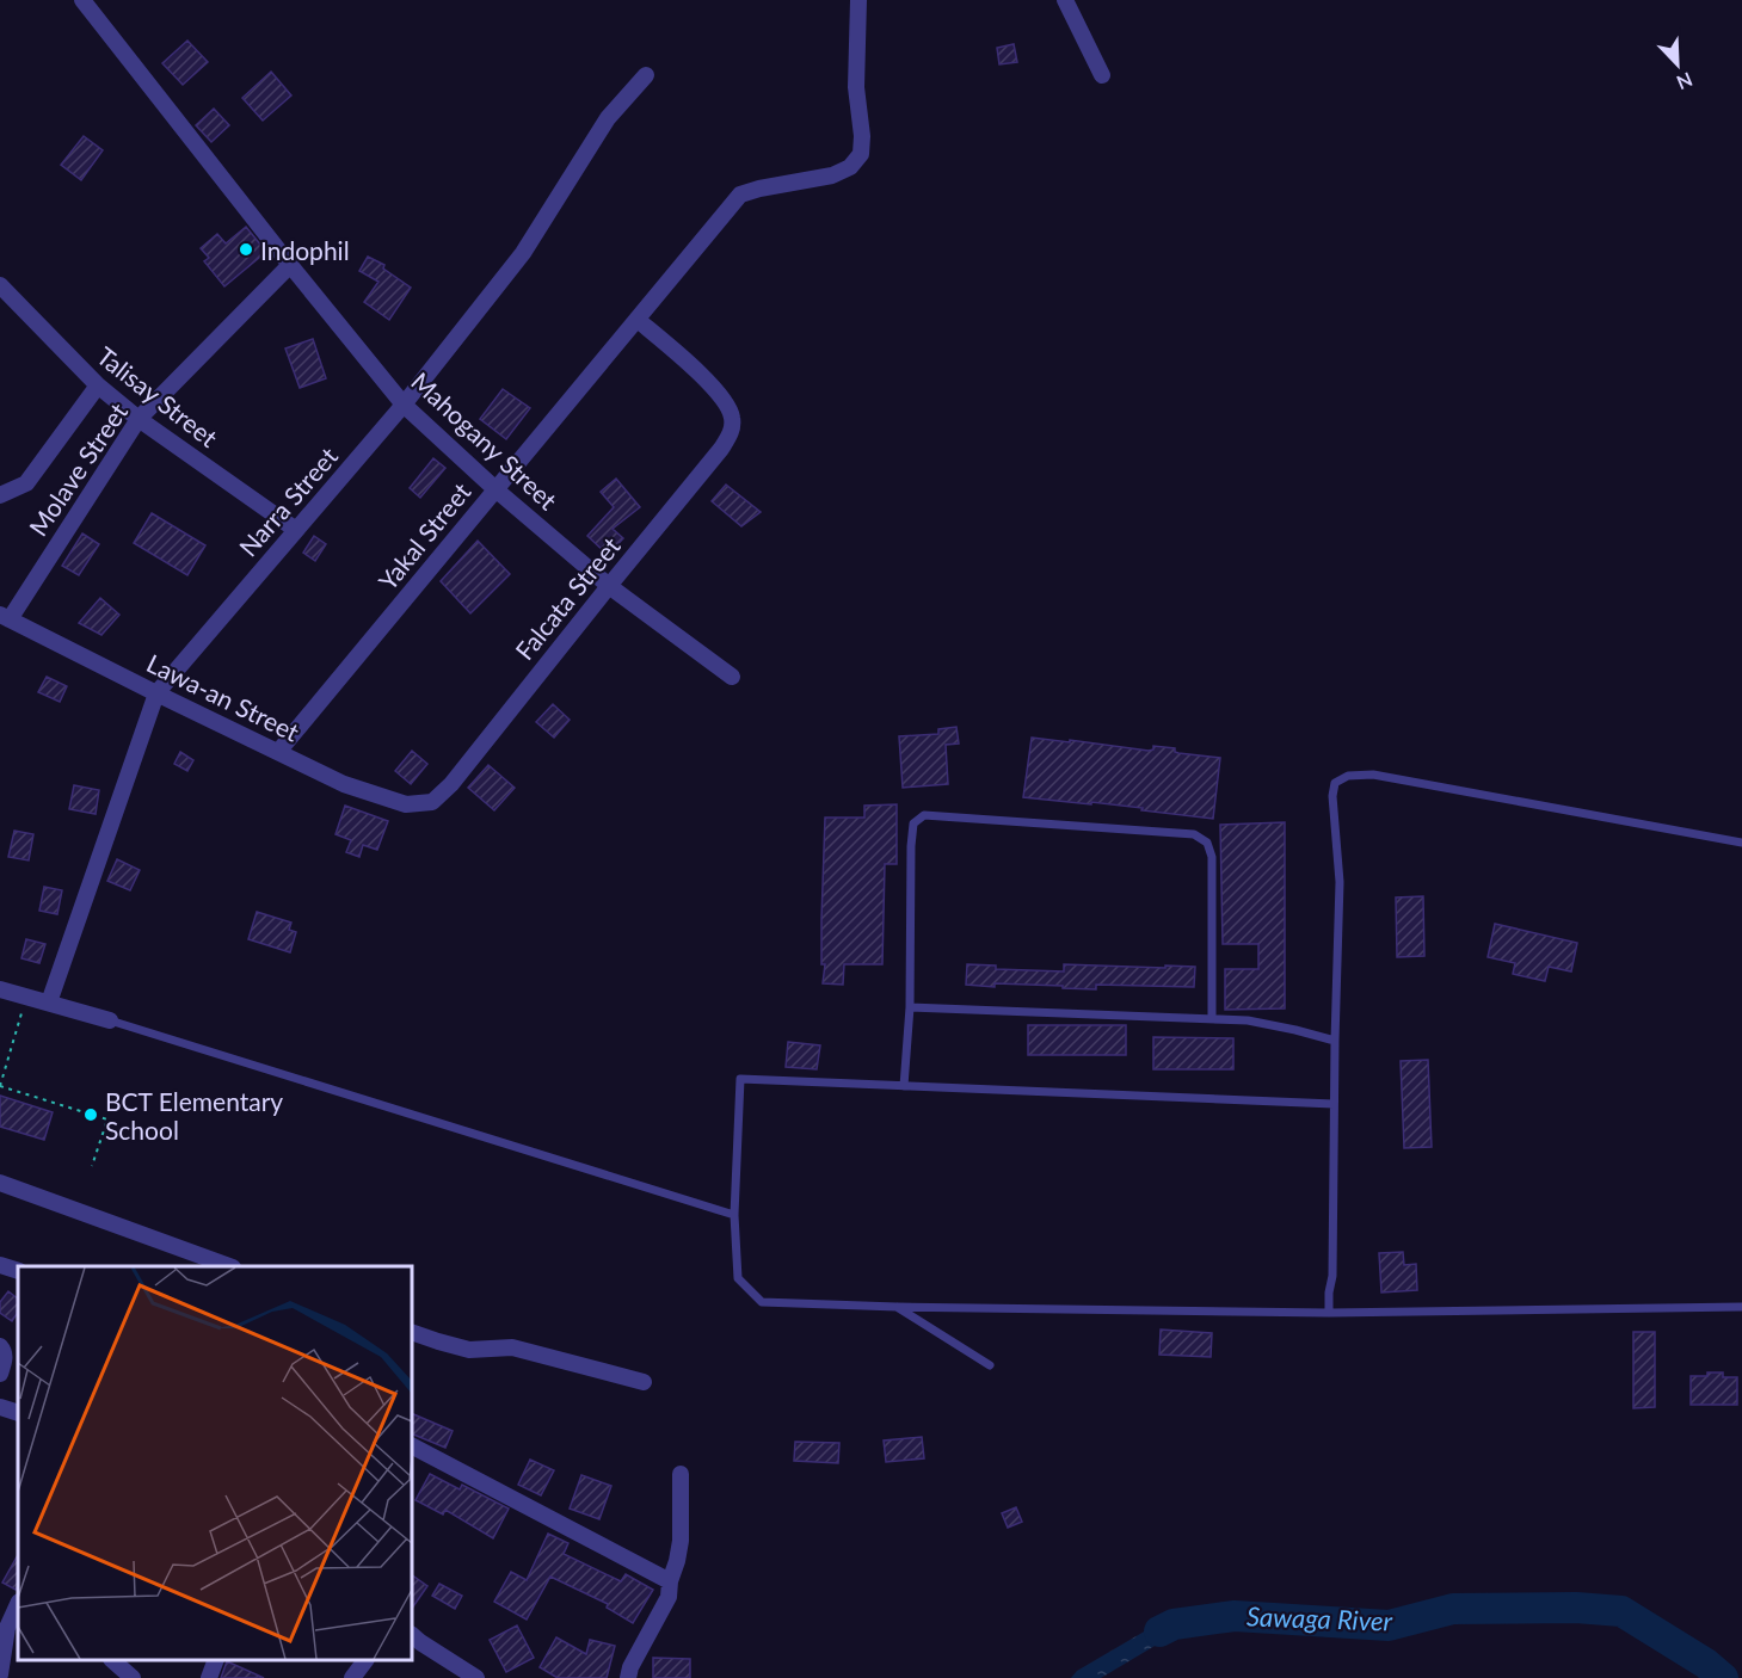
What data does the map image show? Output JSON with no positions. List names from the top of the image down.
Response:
{
  "streets": {
    "street": [
      "Talisay Street",
      "Mahogany Street",
      "Molave Street",
      "Narra Street",
      "Yakal Street",
      "Falcata Street",
      "Lawa-an Street"
    ]
  },
  "crossings": [
    ["Talisay Street", "Molave Street"],
    ["Talisay Street", "Narra Street"],
    ["Mahogany Street", "Molave Street"],
    ["Mahogany Street", "Narra Street"],
    ["Mahogany Street", "Yakal Street"],
    ["Mahogany Street", "Falcata Street"],
    ["Molave Street", "Lawa-an Street"],
    ["Narra Street", "Lawa-an Street"],
    ["Yakal Street", "Falcata Street"],
    ["Yakal Street", "Lawa-an Street"],
    ["Falcata Street", "Lawa-an Street"]
  ],
  "water": ["Sawaga River"],
  "places": ["Indophil", "BCT Elementary School"],
  "north": "bottom right"
}
